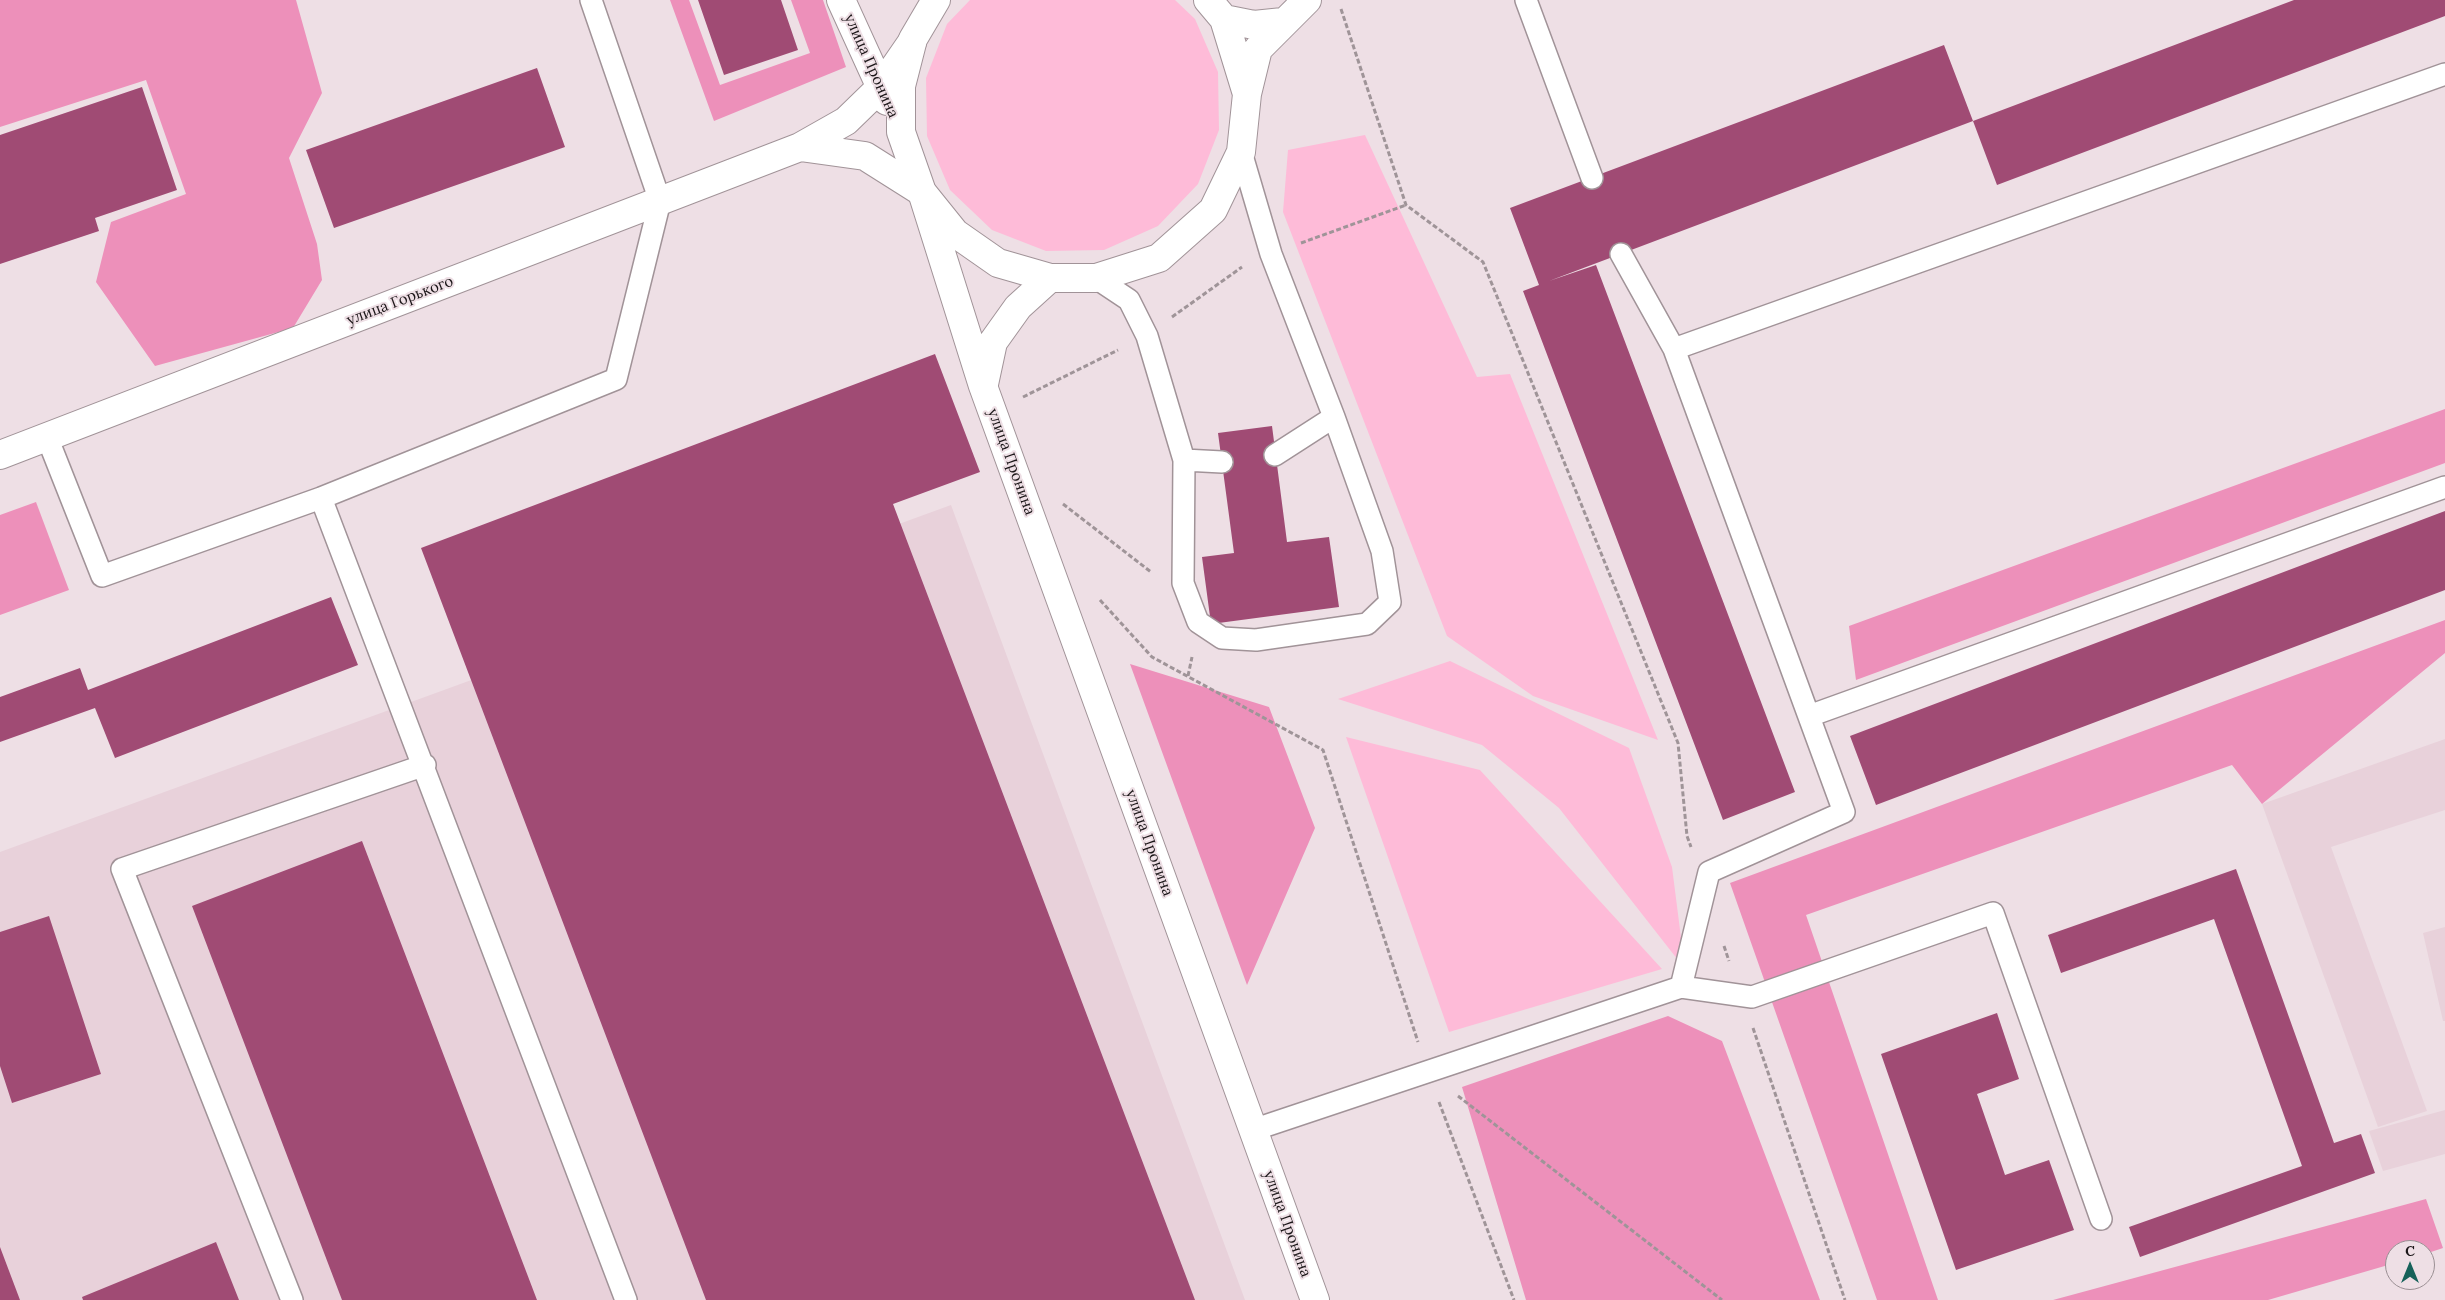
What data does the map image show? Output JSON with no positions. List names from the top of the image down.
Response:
{
  "streets": {
    "main road": ["улица Пронина", "улица Горького"]
  },
  "crossings": [
    ["улица Пронина", "улица Горького"]
  ],
  "north": "top"
}
